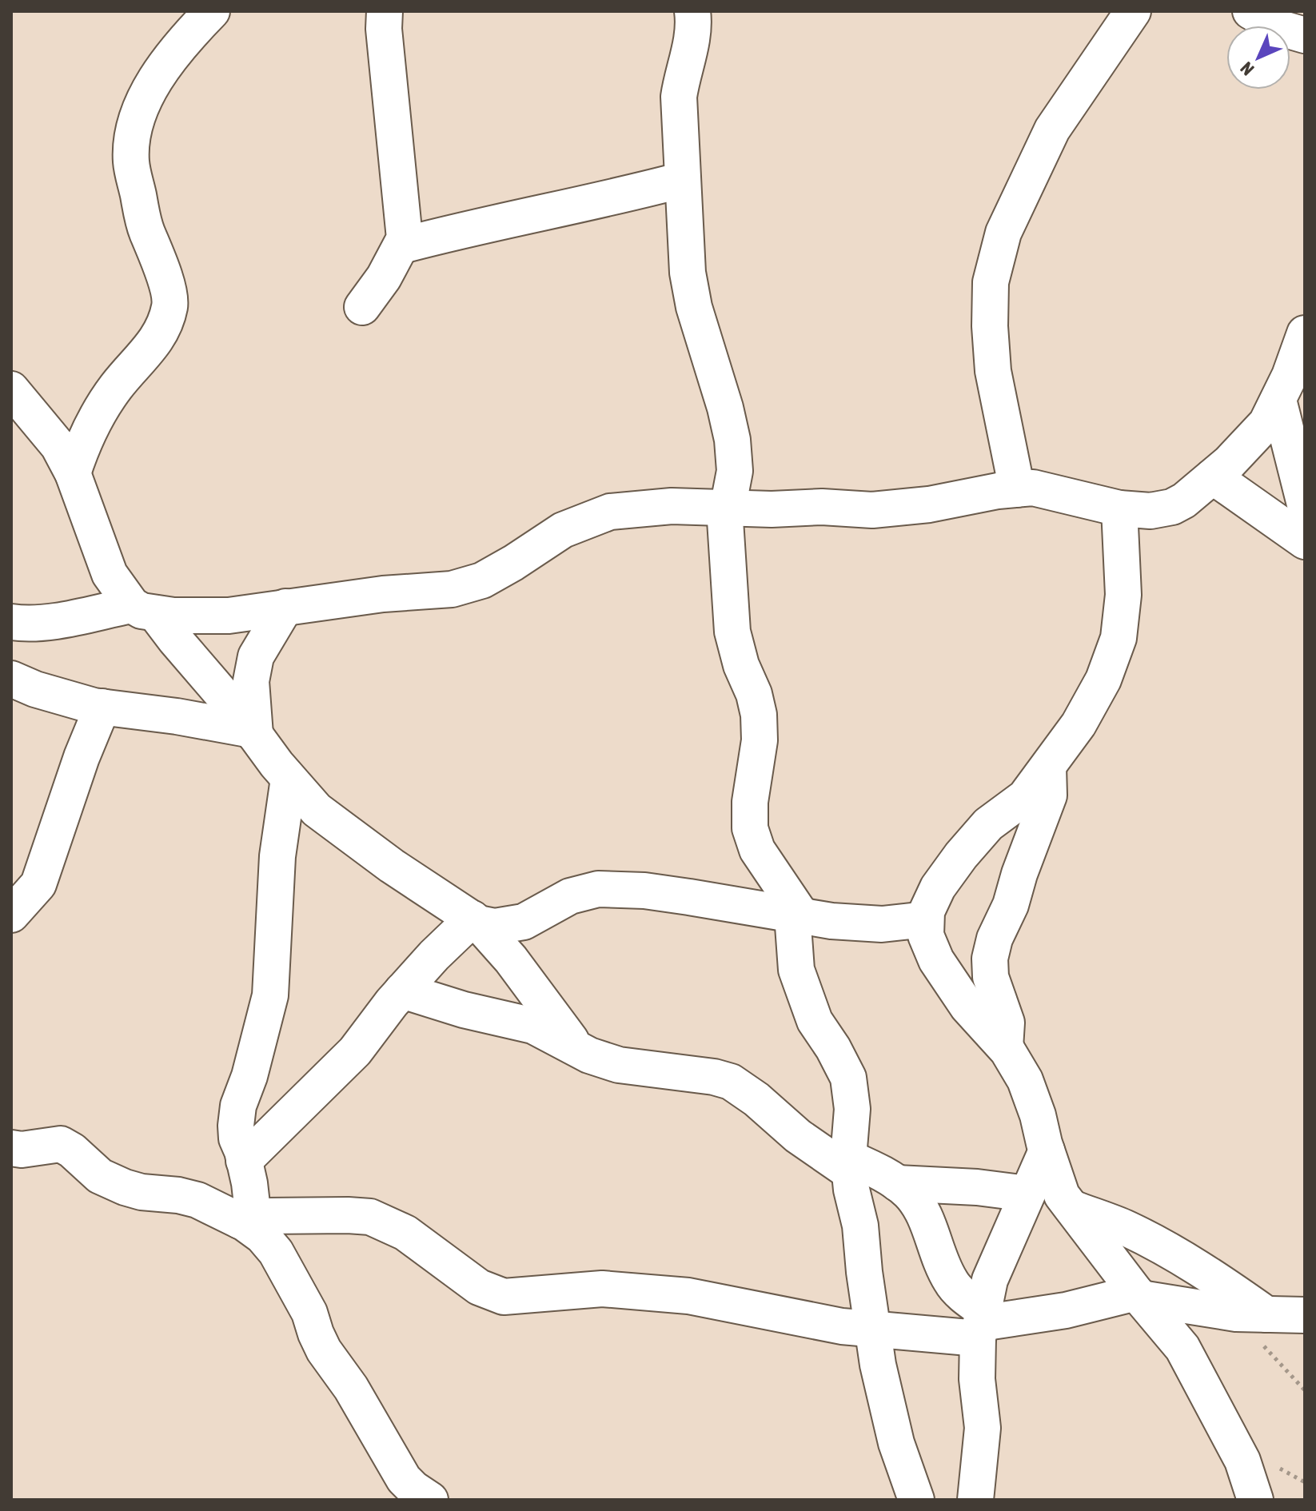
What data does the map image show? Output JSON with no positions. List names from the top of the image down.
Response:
{
  "north": "bottom left"
}
